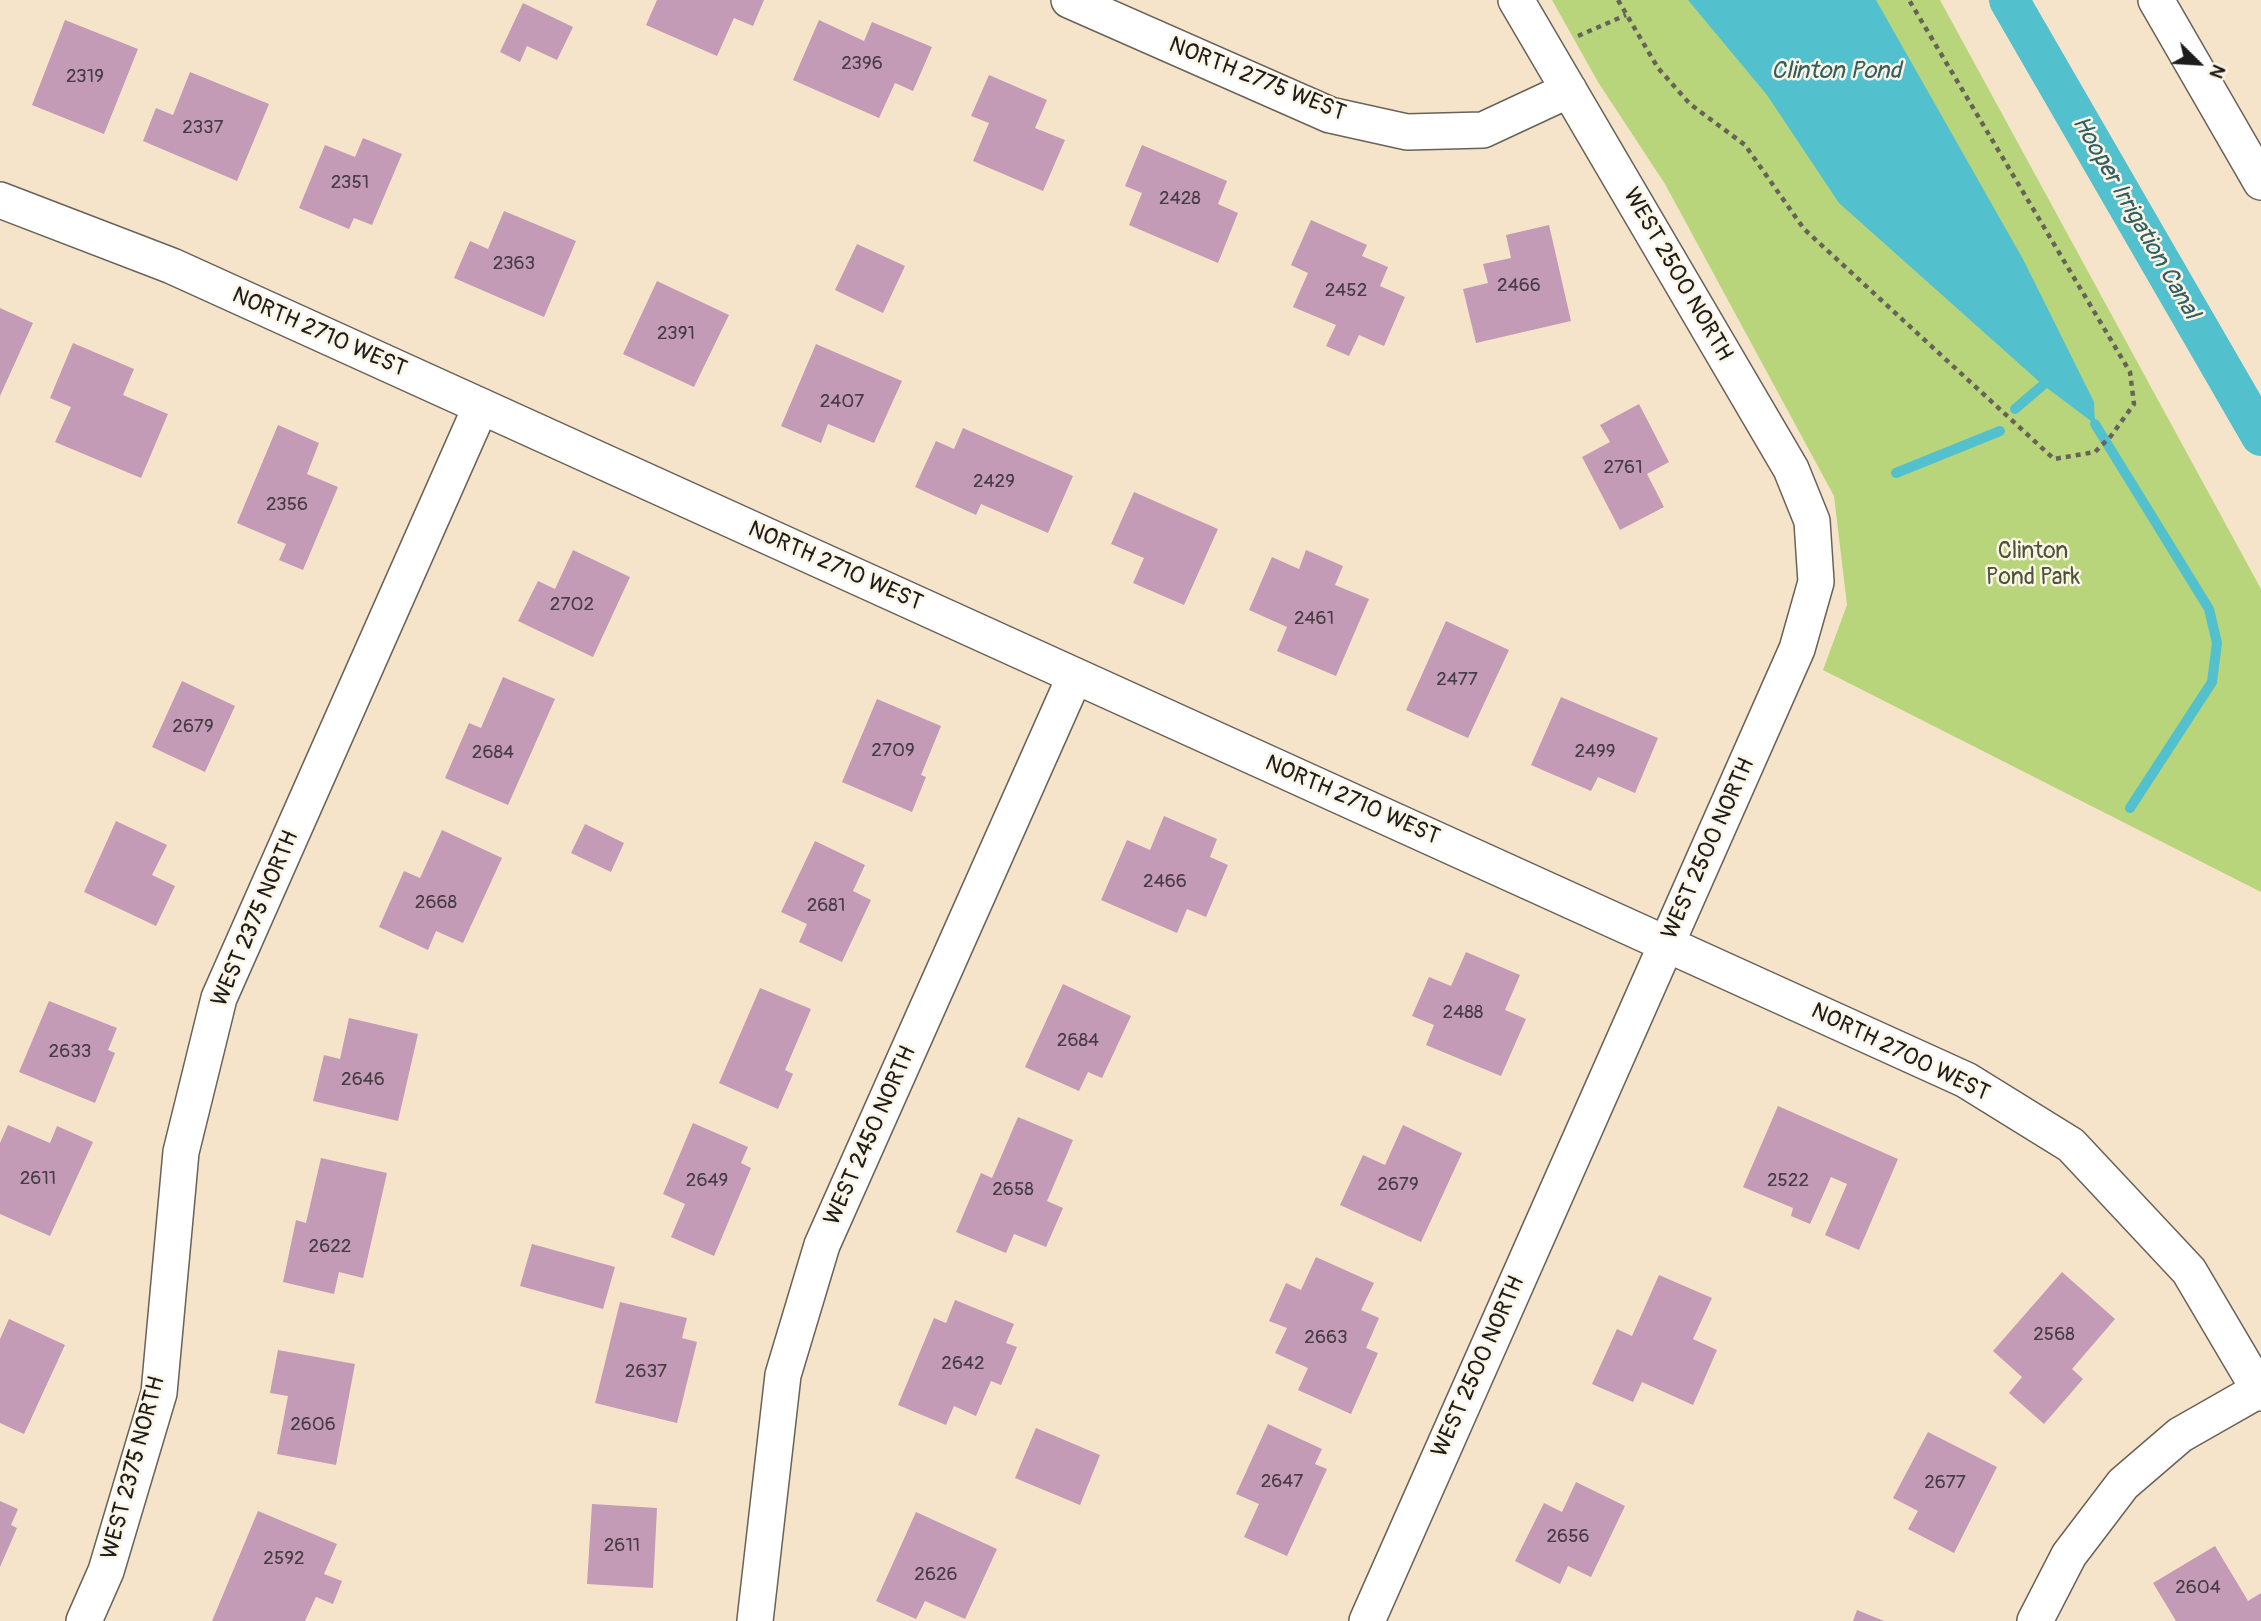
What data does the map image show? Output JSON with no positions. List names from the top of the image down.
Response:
{
  "streets": {
    "street": [
      "NORTH 2775 WEST",
      "WEST 2500 NORTH",
      "NORTH 2710 WEST",
      "WEST 2375 NORTH",
      "NORTH 2700 WEST",
      "WEST 2450 NORTH"
    ]
  },
  "crossings": [
    ["NORTH 2775 WEST", "WEST 2500 NORTH"],
    ["WEST 2500 NORTH", "NORTH 2710 WEST"],
    ["WEST 2500 NORTH", "NORTH 2700 WEST"],
    ["NORTH 2710 WEST", "WEST 2375 NORTH"],
    ["NORTH 2710 WEST", "NORTH 2700 WEST"],
    ["NORTH 2710 WEST", "WEST 2450 NORTH"]
  ],
  "water": ["Clinton Pond", "Hooper Irrigation Canal"],
  "parks": ["Clinton Pond Park"],
  "house_numbers": [
    "2396",
    "2319",
    "2337",
    "2351",
    "2428",
    "2363",
    "2466",
    "2452",
    "2391",
    "2407",
    "2761",
    "2429",
    "2356",
    "2702",
    "2461",
    "2477",
    "2679",
    "2709",
    "2499",
    "2684",
    "2466",
    "2668",
    "2681",
    "2488",
    "2684",
    "2633",
    "2646",
    "2611",
    "2649",
    "2522",
    "2679",
    "2658",
    "2622",
    "2568",
    "2663",
    "2642",
    "2637",
    "2606",
    "2647",
    "2677",
    "2656",
    "2611",
    "2592",
    "2626",
    "2604"
  ],
  "north": "bottom right"
}
